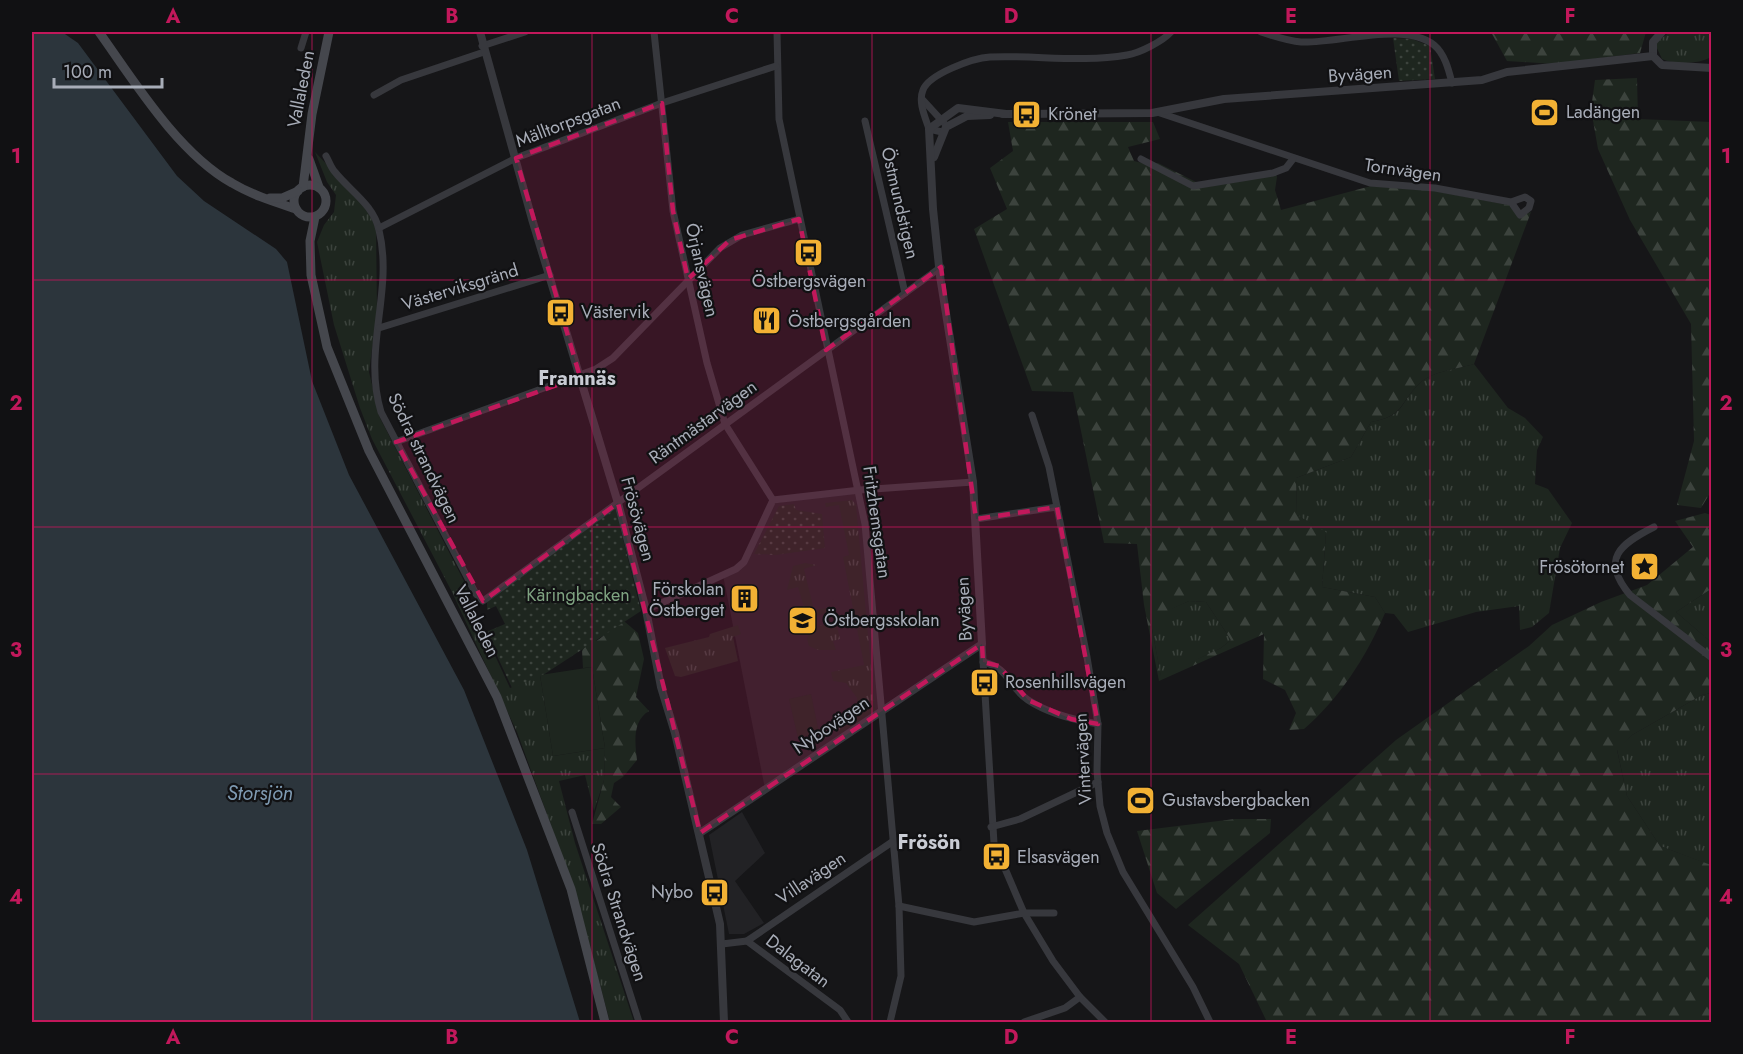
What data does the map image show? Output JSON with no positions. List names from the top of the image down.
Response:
{
  "streets": {
    "main road": ["Vallaleden"],
    "street": [
      "Byvägen",
      "Mälltorpsgatan",
      "Tornvägen",
      "Östmundstigen",
      "Örjansvägen",
      "Västerviksgränd",
      "Räntmästarvägen",
      "Södra strandvägen",
      "Frösövägen",
      "Fritzhemsgatan",
      "Nybovägen",
      "Vintervägen",
      "Villavägen",
      "Södra Strandvägen",
      "Dalagatan"
    ]
  },
  "crossings": [
    ["Byvägen", "Tornvägen"],
    ["Byvägen", "Räntmästarvägen"],
    ["Byvägen", "Nybovägen"],
    ["Mälltorpsgatan", "Örjansvägen"],
    ["Mälltorpsgatan", "Södra strandvägen"],
    ["Mälltorpsgatan", "Frösövägen"],
    ["Mälltorpsgatan", "Fritzhemsgatan"],
    ["Östmundstigen", "Räntmästarvägen"],
    ["Örjansvägen", "Räntmästarvägen"],
    ["Västerviksgränd", "Södra strandvägen"],
    ["Västerviksgränd", "Frösövägen"],
    ["Räntmästarvägen", "Södra strandvägen"],
    ["Räntmästarvägen", "Frösövägen"],
    ["Räntmästarvägen", "Fritzhemsgatan"],
    ["Frösövägen", "Nybovägen"],
    ["Frösövägen", "Dalagatan"],
    ["Fritzhemsgatan", "Nybovägen"],
    ["Fritzhemsgatan", "Villavägen"],
    ["Villavägen", "Dalagatan"]
  ],
  "districts": ["Framnäs", "Frösön"],
  "water": ["Storsjön"],
  "parks": ["Käringbacken"],
  "places": {
    "sports": ["Ladängen", "Gustavsbergbacken"],
    "bus stop": [
      "Krönet",
      "Östbergsvägen",
      "Västervik",
      "Rosenhillsvägen",
      "Elsasvägen",
      "Nybo"
    ],
    "restaurant": ["Östbergsgården"],
    "place": ["Frösötornet"],
    "building": ["Förskolan Östberget"],
    "school or university": ["Östbergsskolan"]
  },
  "scale_bar": "100 m",
  "grid": {
    "columns": [
      "A",
      "B",
      "C",
      "D",
      "E",
      "F"
    ],
    "rows": [
      "1",
      "2",
      "3",
      "4"
    ]
  }
}
